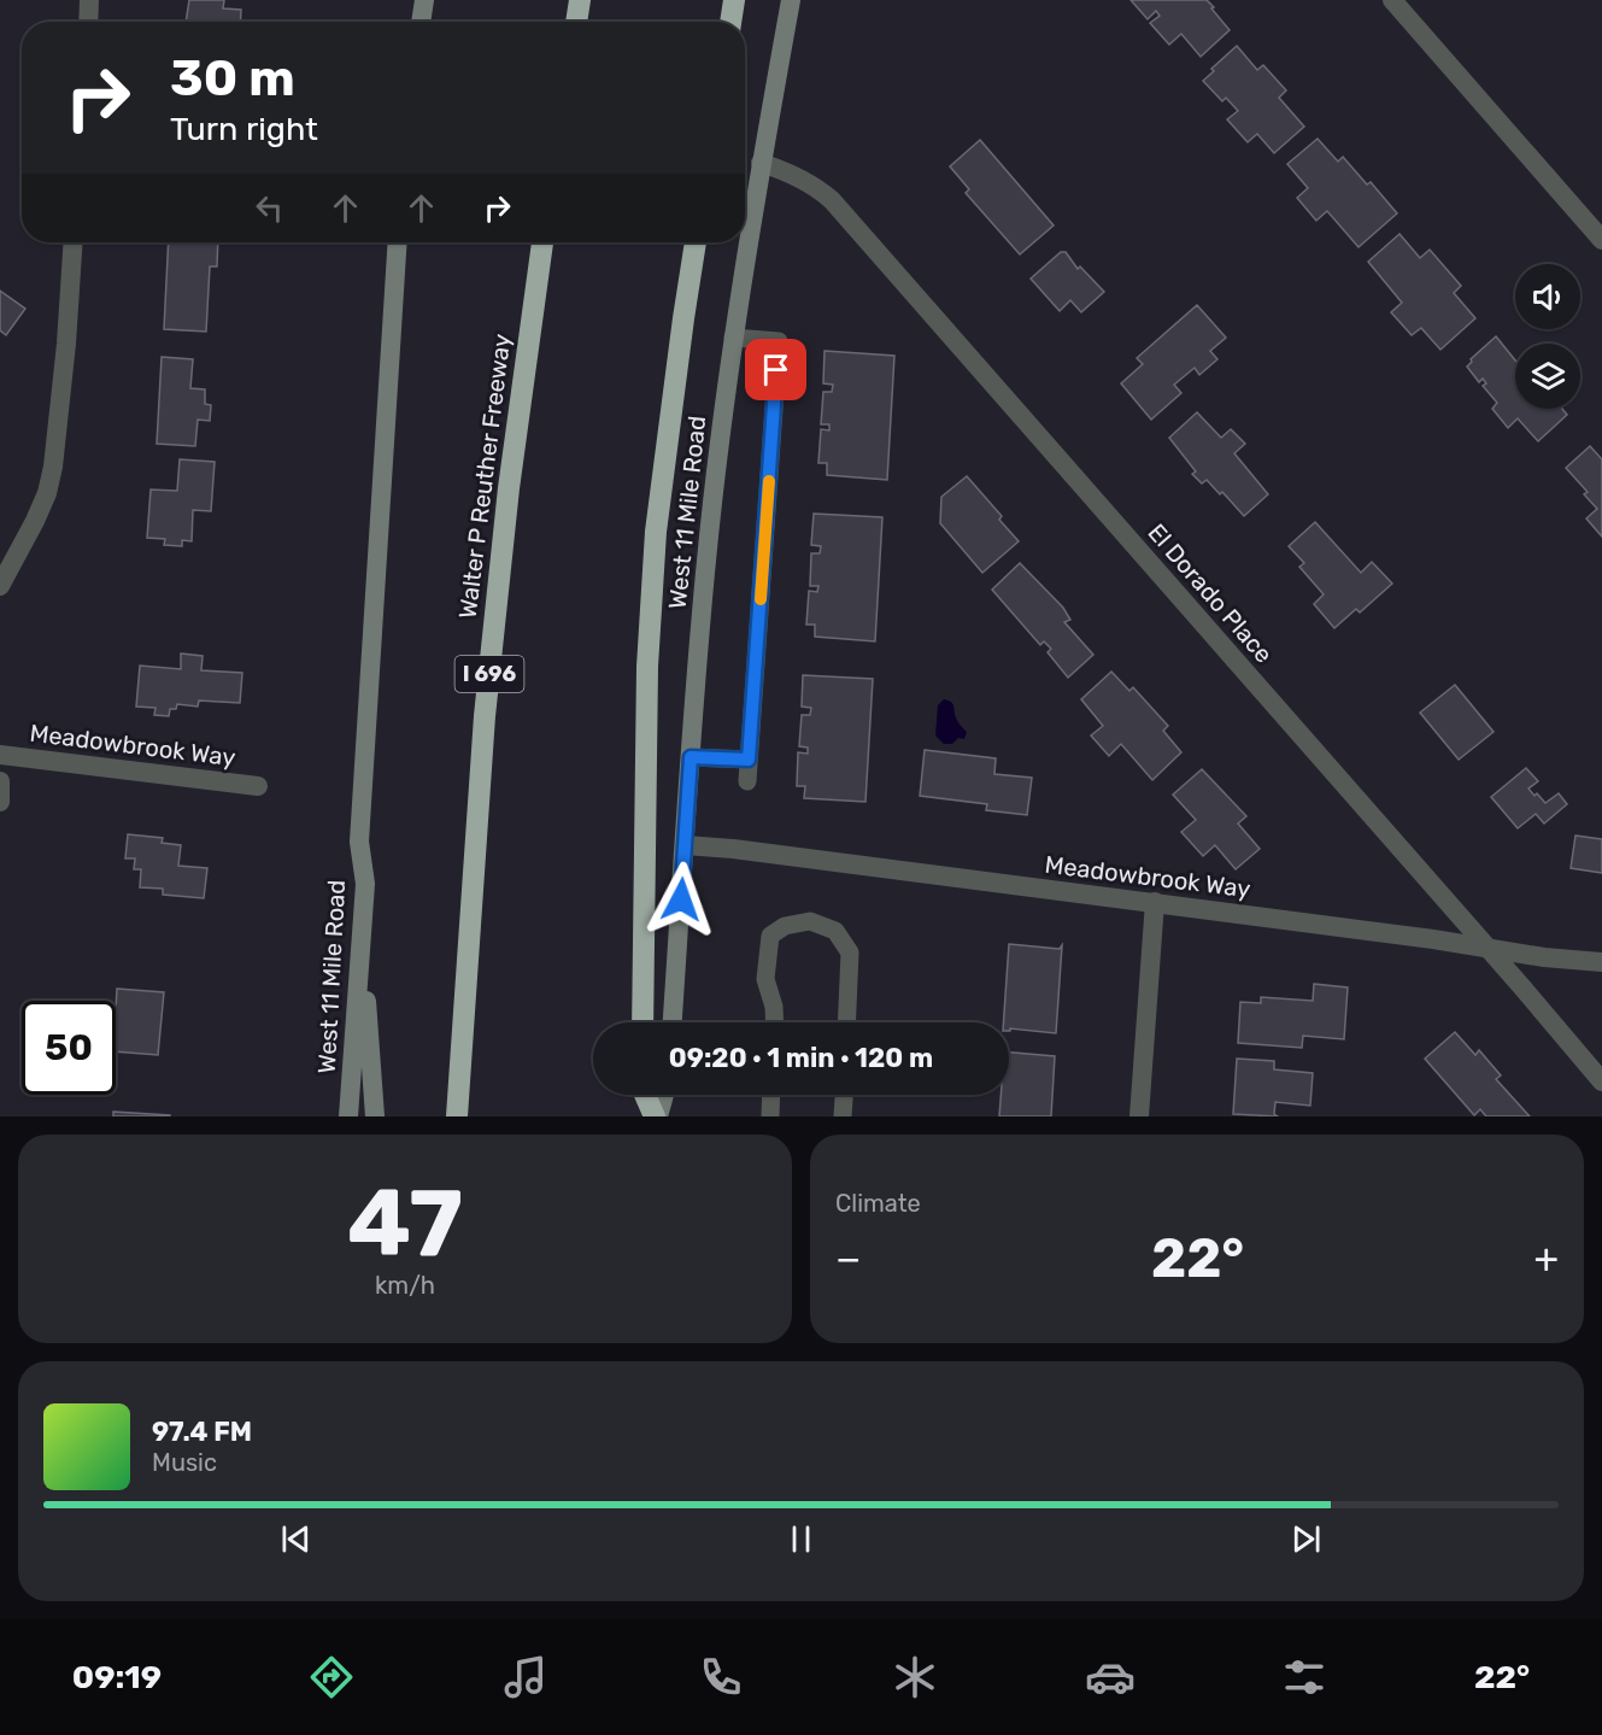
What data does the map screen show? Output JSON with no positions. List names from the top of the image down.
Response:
{
  "streets": {
    "highway": ["Walter P Reuther Freeway", "I 696"],
    "main road": ["West 11 Mile Road"],
    "street": ["El Dorado Place", "Meadowbrook Way"]
  },
  "crossings": [
    ["West 11 Mile Road", "El Dorado Place"],
    ["West 11 Mile Road", "Meadowbrook Way"],
    ["El Dorado Place", "Meadowbrook Way"]
  ],
  "page": {
    "turn": ["30 m", "Turn right"],
    "limit": "50",
    "trip": "09:20 · 1 min · 120 m",
    "tile": [
      ["47", "km/h"],
      "Climate"
    ],
    "heat": ["−", "22°", "+"],
    "song": ["97.4 FM", "Music"],
    "tabs": ["09:19", "22°"]
  }
}
